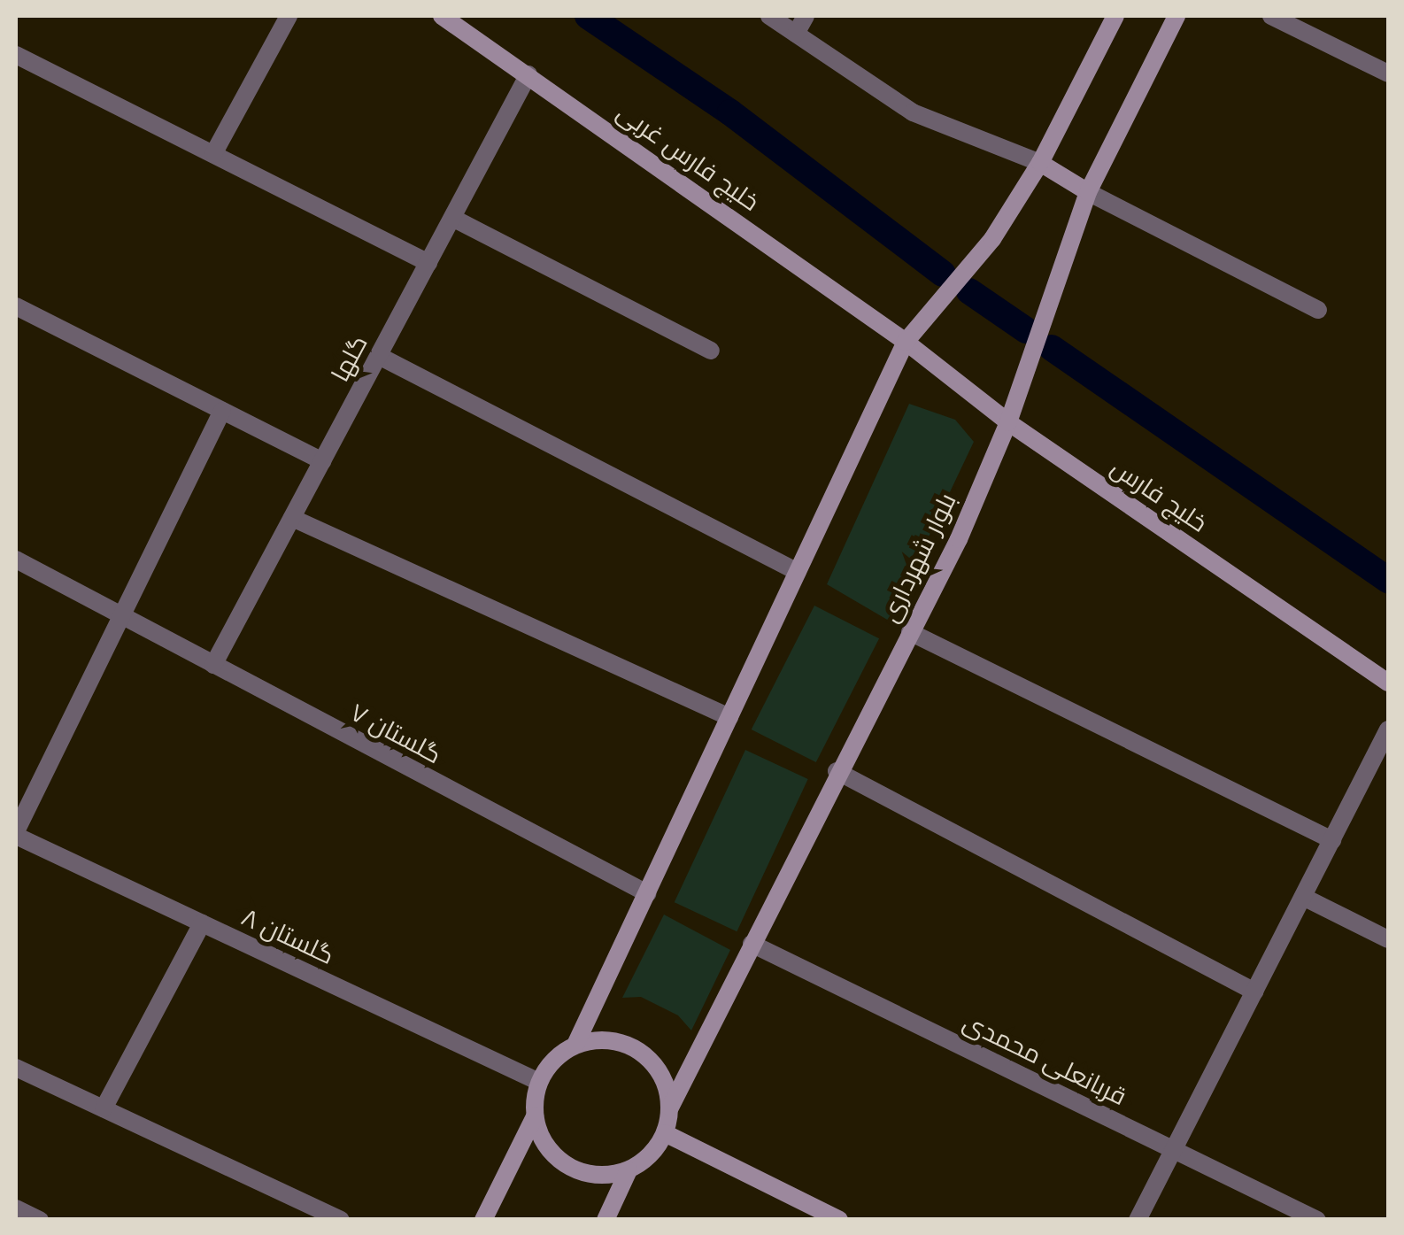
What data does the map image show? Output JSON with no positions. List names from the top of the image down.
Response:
{
  "streets": {
    "main road": ["خلیج فارس غربی", "خلیج فارس", "بلوار شهرداری"],
    "street": [
      "گلها",
      "گلستان ۷",
      "گلستان ۸",
      "قربانعلی محمدی"
    ]
  },
  "crossings": [
    ["خلیج فارس غربی", "گلها"],
    ["خلیج فارس غربی", "خلیج فارس"],
    ["گلها", "گلستان ۷"],
    ["خلیج فارس", "بلوار شهرداری"],
    ["بلوار شهرداری", "گلستان ۸"],
    ["بلوار شهرداری", "قربانعلی محمدی"]
  ]
}
